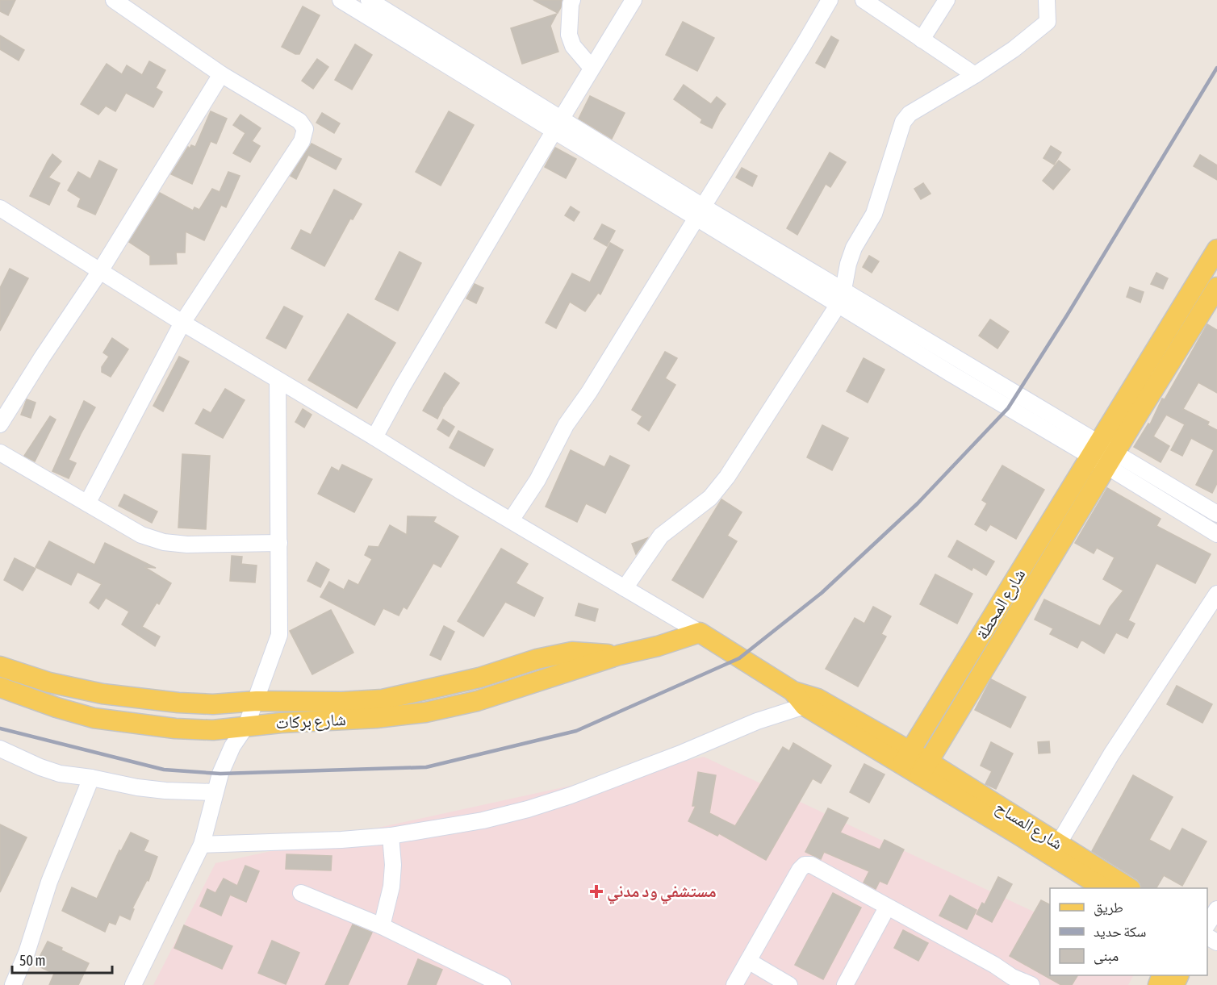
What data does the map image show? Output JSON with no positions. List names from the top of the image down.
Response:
{
  "streets": {
    "main road": ["شارع المحطة", "شارع بركات", "شارع المساح"]
  },
  "crossings": [
    ["شارع المحطة", "شارع المساح"]
  ],
  "places": {
    "health": ["مستشفي ود مدني"]
  },
  "legend": ["طريق", "سكة حديد", "مبنى"],
  "scale_bar": "50 m"
}
